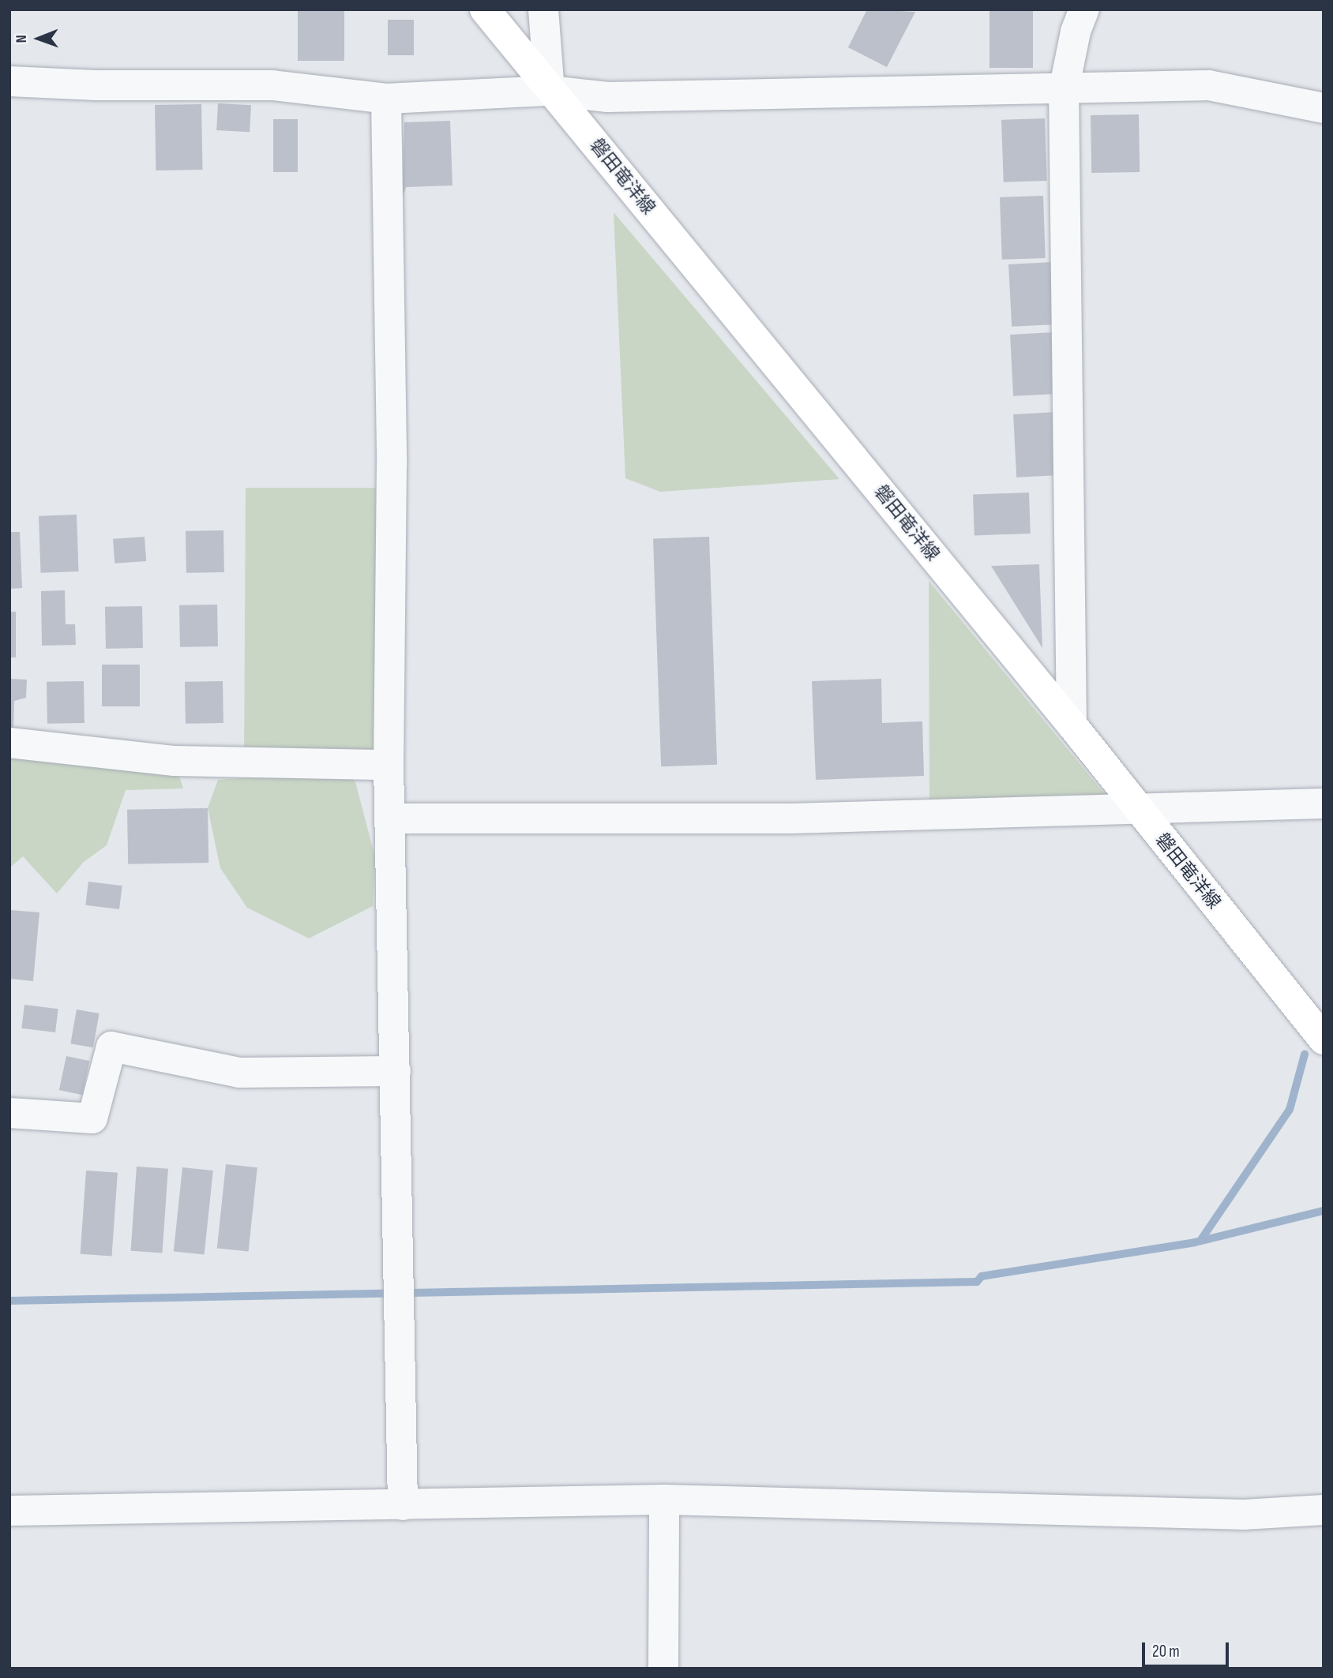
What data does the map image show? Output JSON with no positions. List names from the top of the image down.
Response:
{
  "streets": {
    "main road": ["磐田竜洋線"]
  },
  "scale_bar": "20 m",
  "north": "left"
}
